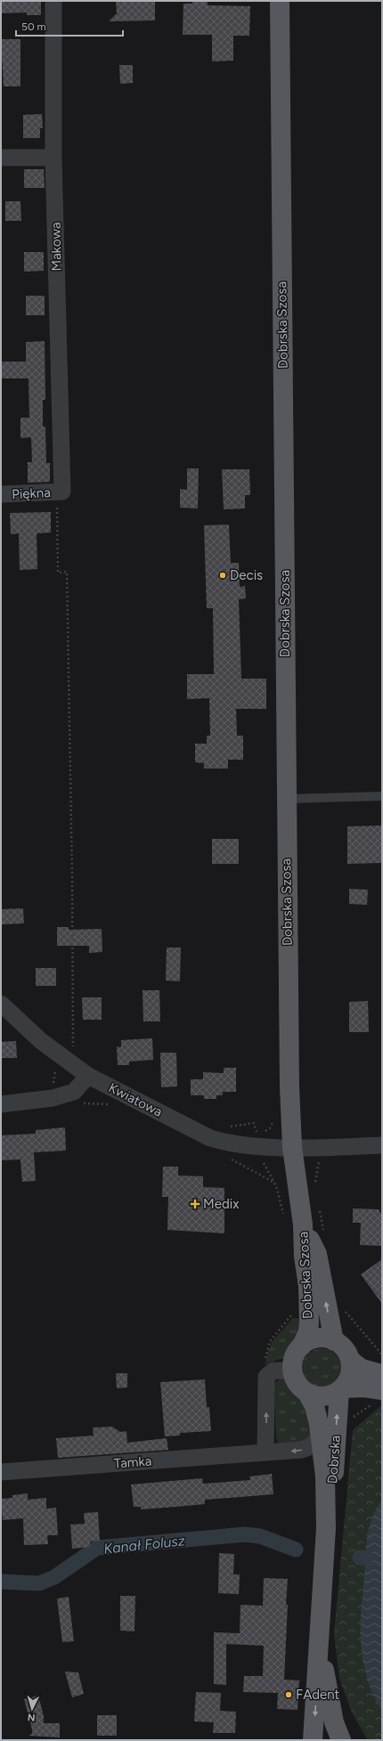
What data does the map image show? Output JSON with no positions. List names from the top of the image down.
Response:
{
  "streets": {
    "main road": ["Dobrska Szosa", "Dobrska"],
    "street": [
      "Makowa",
      "Piękna",
      "Kwiatowa",
      "Tamka"
    ]
  },
  "crossings": [
    ["Makowa", "Piękna"],
    ["Dobrska Szosa", "Kwiatowa"],
    ["Dobrska Szosa", "Dobrska"],
    ["Dobrska", "Tamka"]
  ],
  "water": ["Kanał Folusz"],
  "places": {
    "other": ["Decis", "FAdent"],
    "health": ["Medix"]
  },
  "scale_bar": "50 m",
  "north": "bottom"
}
